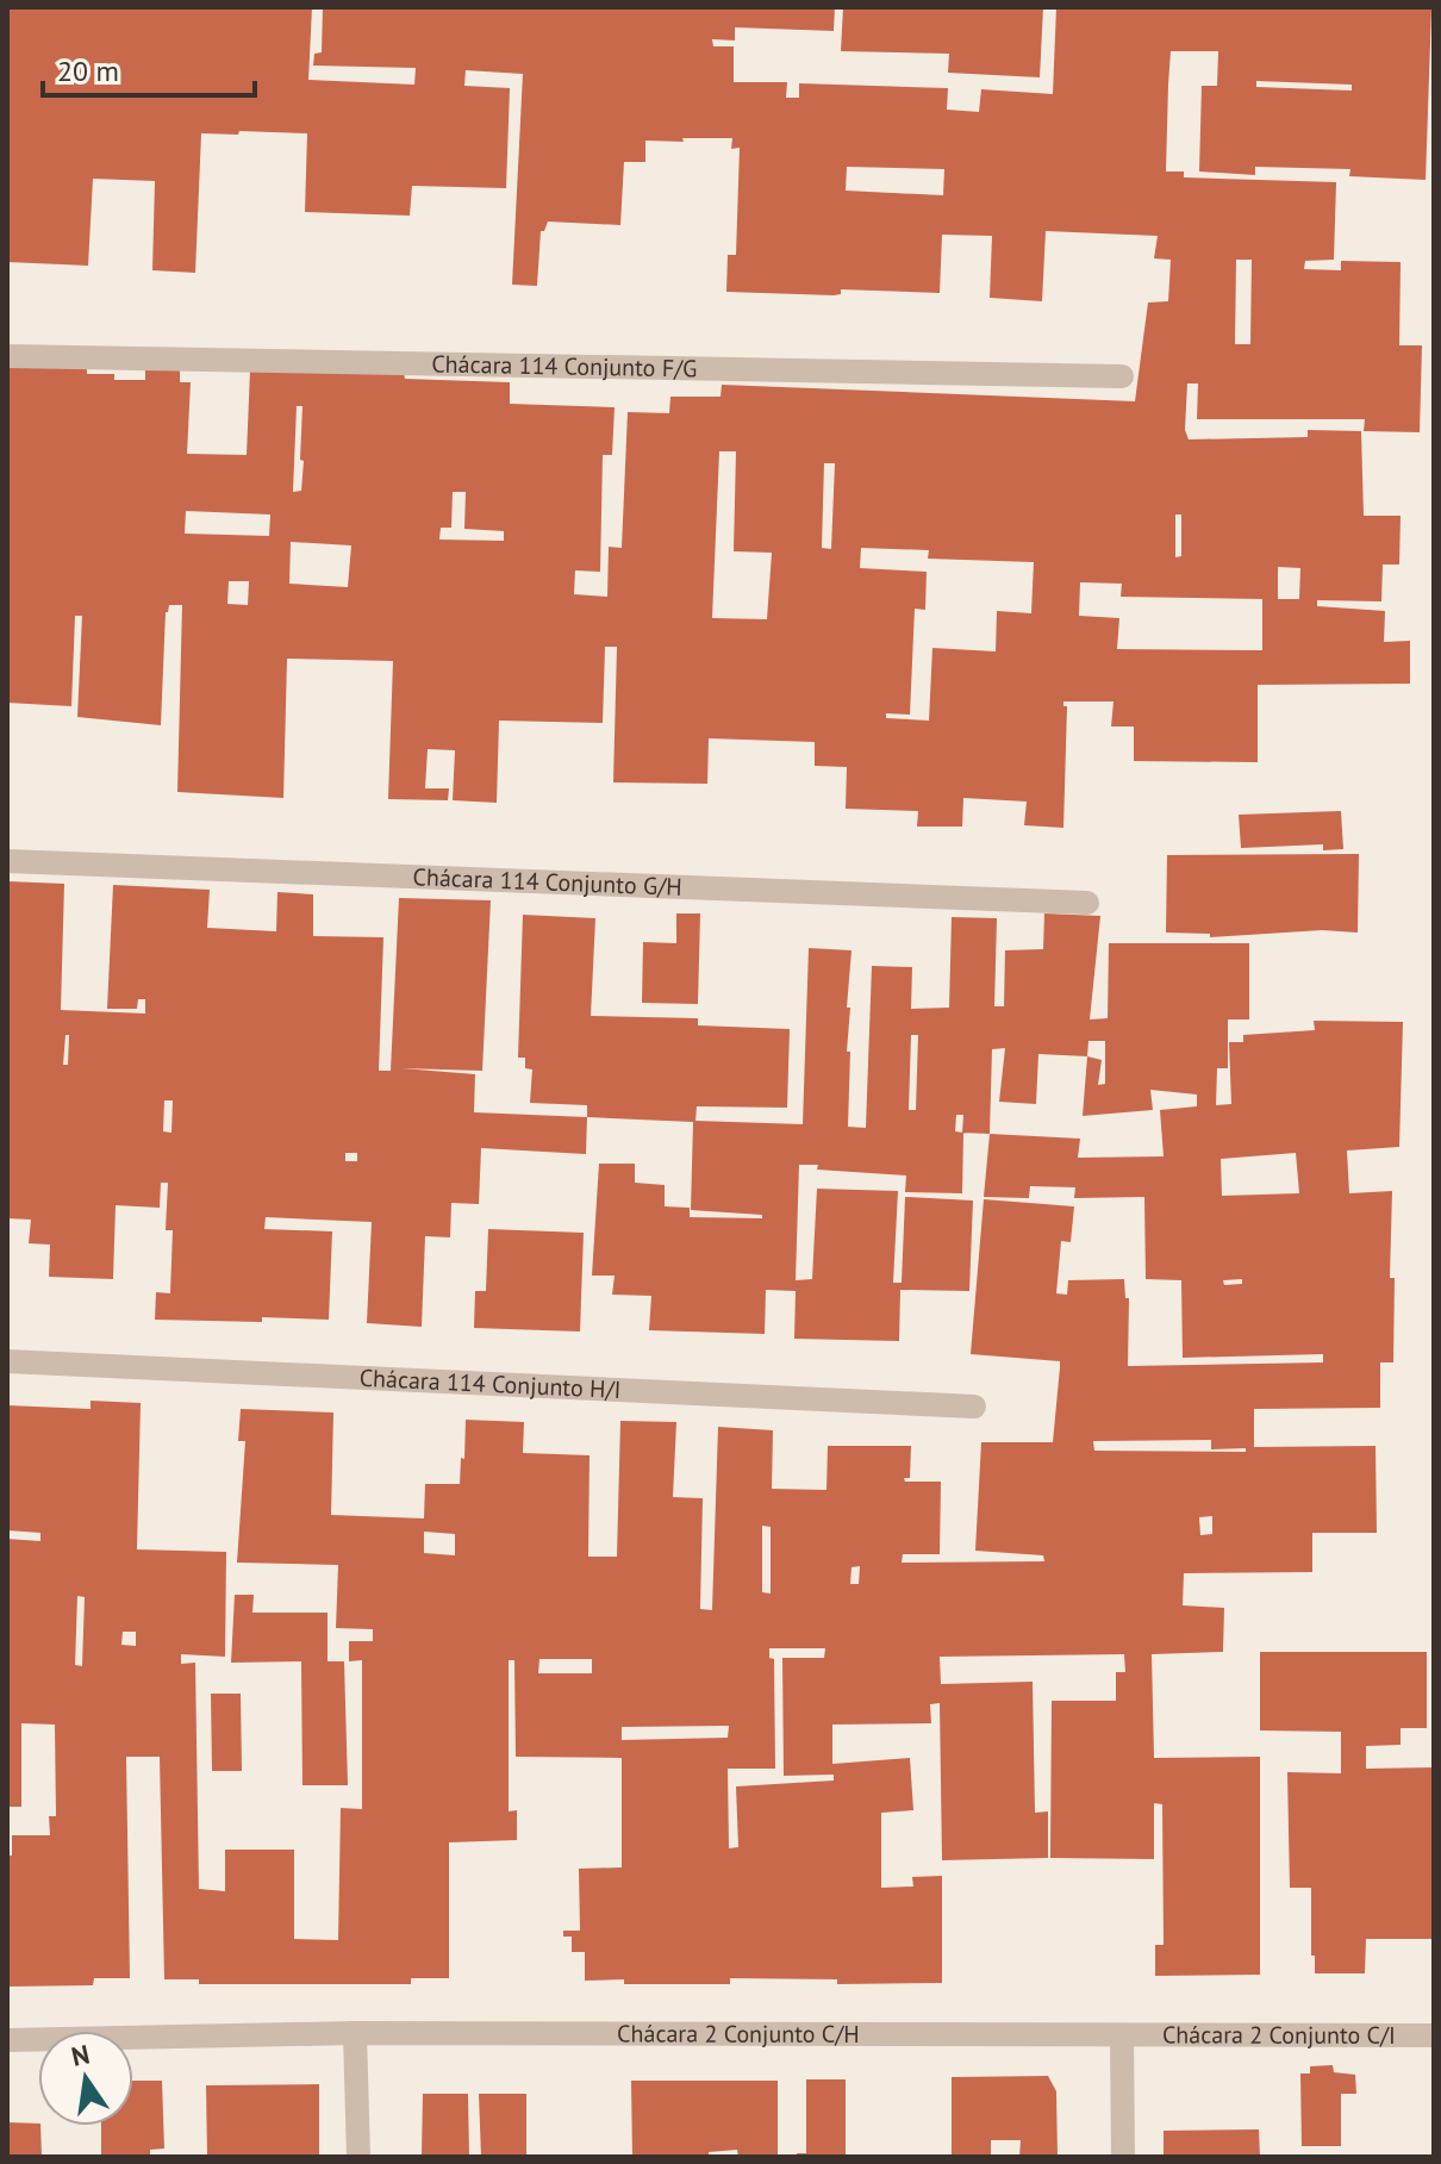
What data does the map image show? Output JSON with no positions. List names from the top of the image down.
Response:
{
  "streets": {
    "street": [
      "Chácara 114 Conjunto F/G",
      "Chácara 114 Conjunto G/H",
      "Chácara 114 Conjunto H/I",
      "Chácara 2 Conjunto C/H",
      "Chácara 2 Conjunto C/I"
    ]
  },
  "crossings": [
    ["Chácara 2 Conjunto C/H", "Chácara 2 Conjunto C/I"]
  ],
  "scale_bar": "20 m",
  "north": "top"
}
